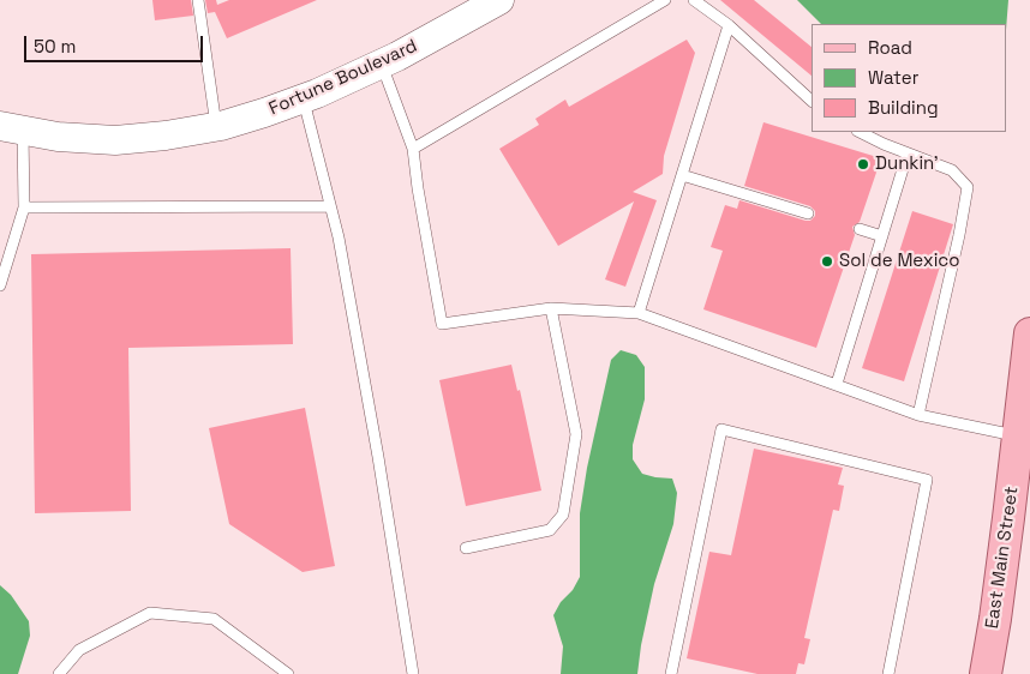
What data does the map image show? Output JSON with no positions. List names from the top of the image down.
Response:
{
  "streets": {
    "main road": ["Fortune Boulevard", "East Main Street"]
  },
  "places": ["Dunkin'", "Sol de Mexico"],
  "legend": ["Road", "Water", "Building"],
  "scale_bar": "50 m"
}
